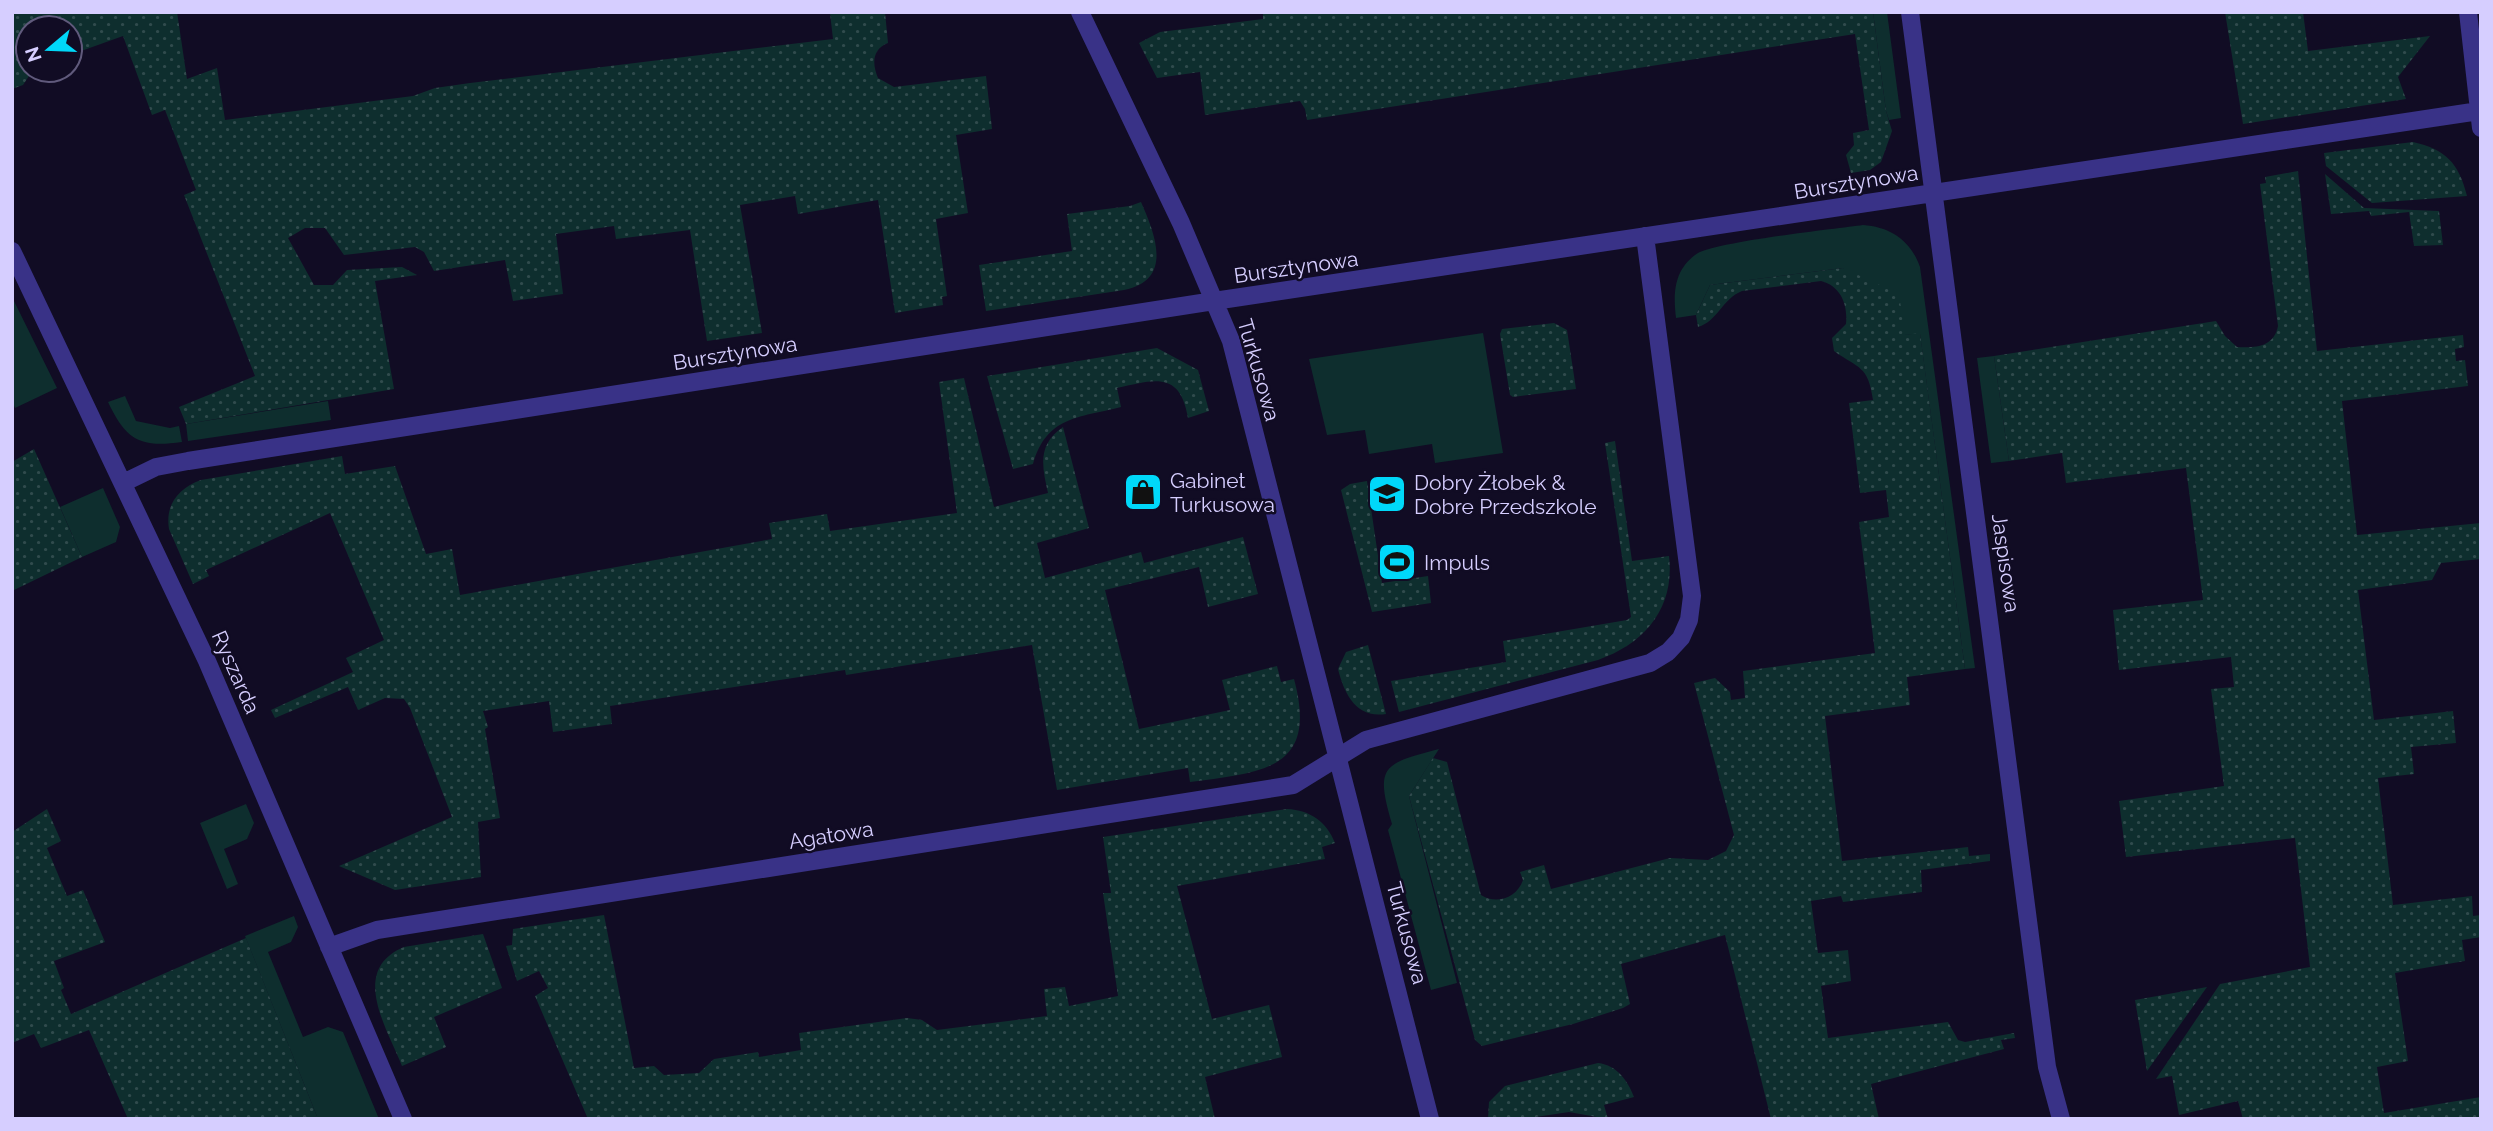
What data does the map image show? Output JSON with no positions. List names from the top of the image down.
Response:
{
  "streets": {
    "street": [
      "Bursztynowa",
      "Turkusowa",
      "Jaspisowa",
      "Ryszarda",
      "Agatowa"
    ]
  },
  "crossings": [
    ["Bursztynowa", "Turkusowa"],
    ["Bursztynowa", "Jaspisowa"],
    ["Bursztynowa", "Ryszarda"],
    ["Turkusowa", "Agatowa"],
    ["Ryszarda", "Agatowa"]
  ],
  "places": {
    "shop": ["Gabinet Turkusowa"],
    "school or university": ["Dobry Żłobek & Dobre Przedszkole"],
    "sports": ["Impuls"]
  },
  "north": "left"
}
